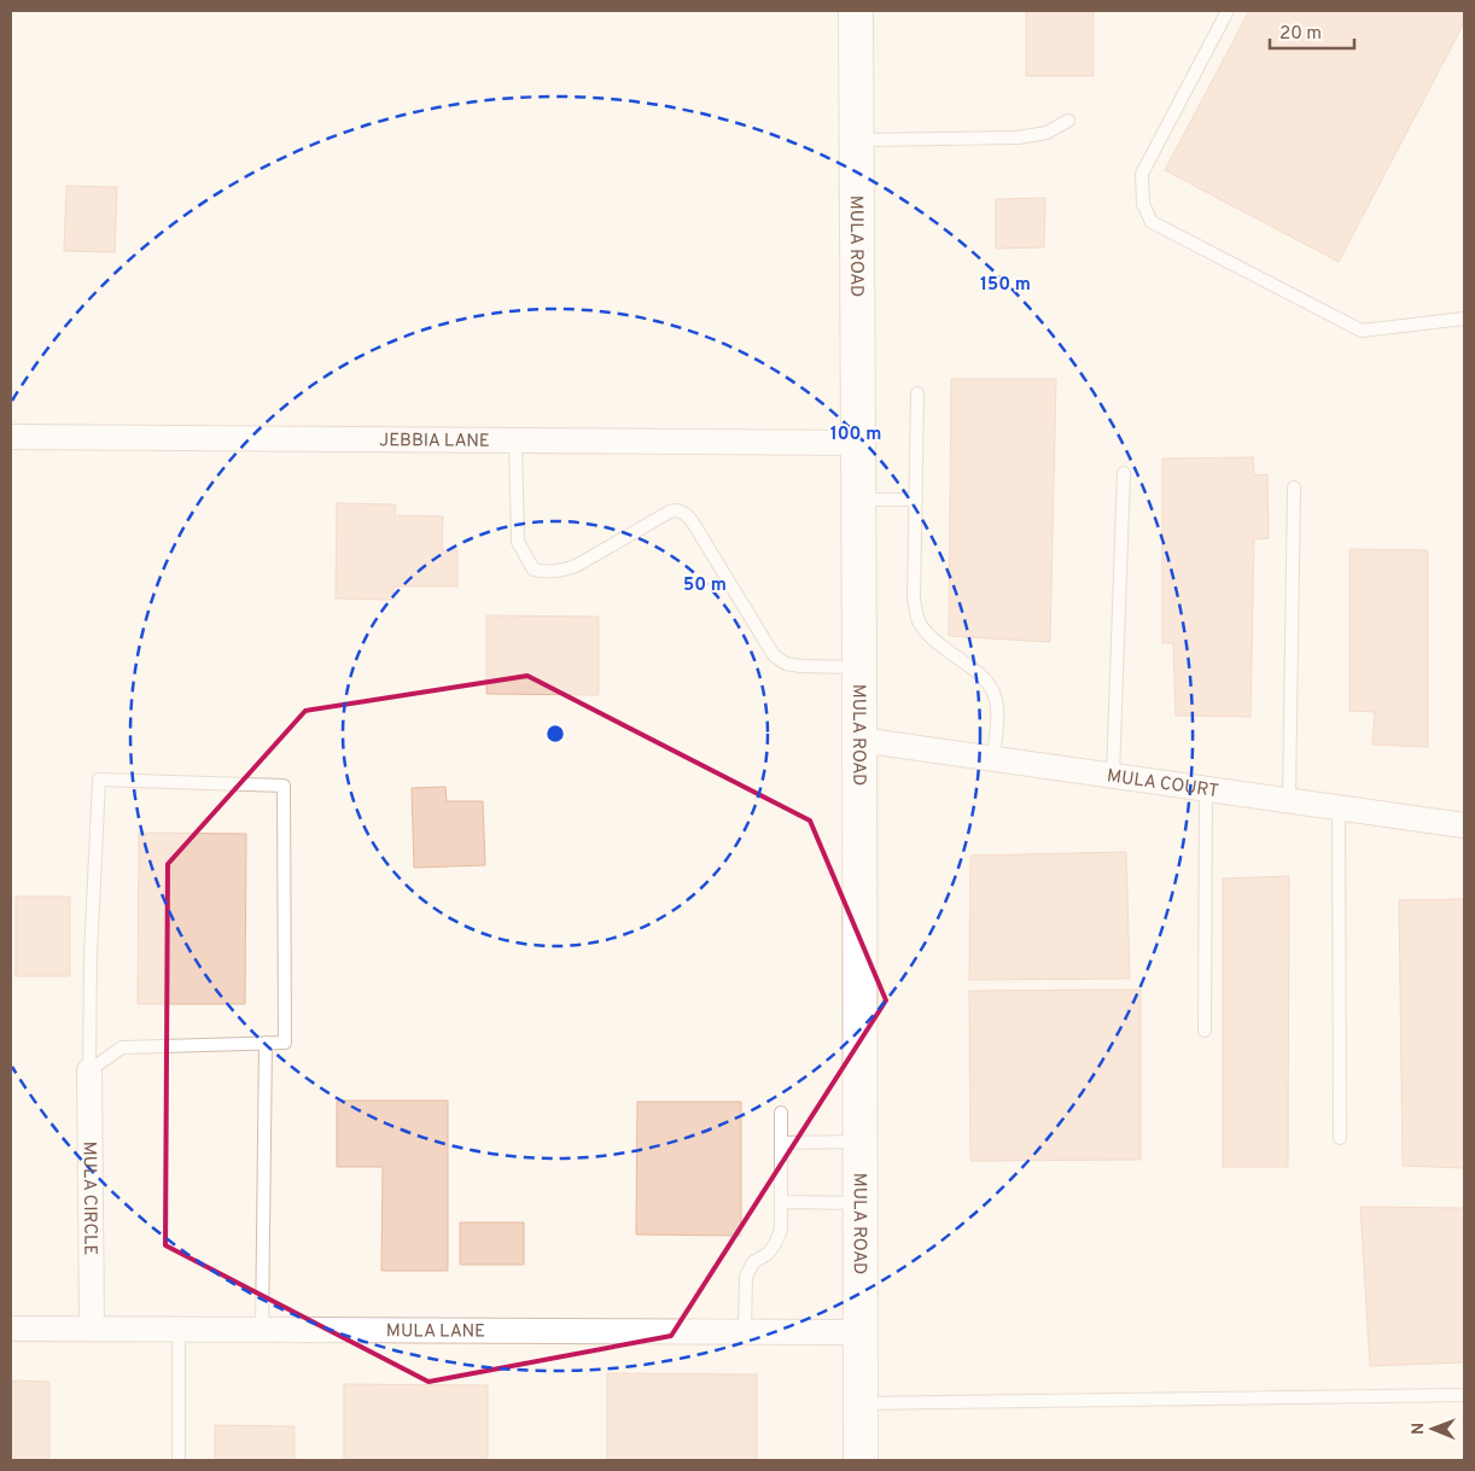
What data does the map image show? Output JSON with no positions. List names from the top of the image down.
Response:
{
  "streets": {
    "street": [
      "MULA ROAD",
      "JEBBIA LANE",
      "MULA COURT",
      "MULA CIRCLE",
      "MULA LANE"
    ]
  },
  "crossings": [
    ["MULA ROAD", "JEBBIA LANE"],
    ["MULA ROAD", "MULA COURT"],
    ["MULA ROAD", "MULA LANE"],
    ["MULA CIRCLE", "MULA LANE"]
  ],
  "scale_bar": "20 m",
  "north": "left",
  "rings": ["150 m", "100 m", "50 m"]
}
